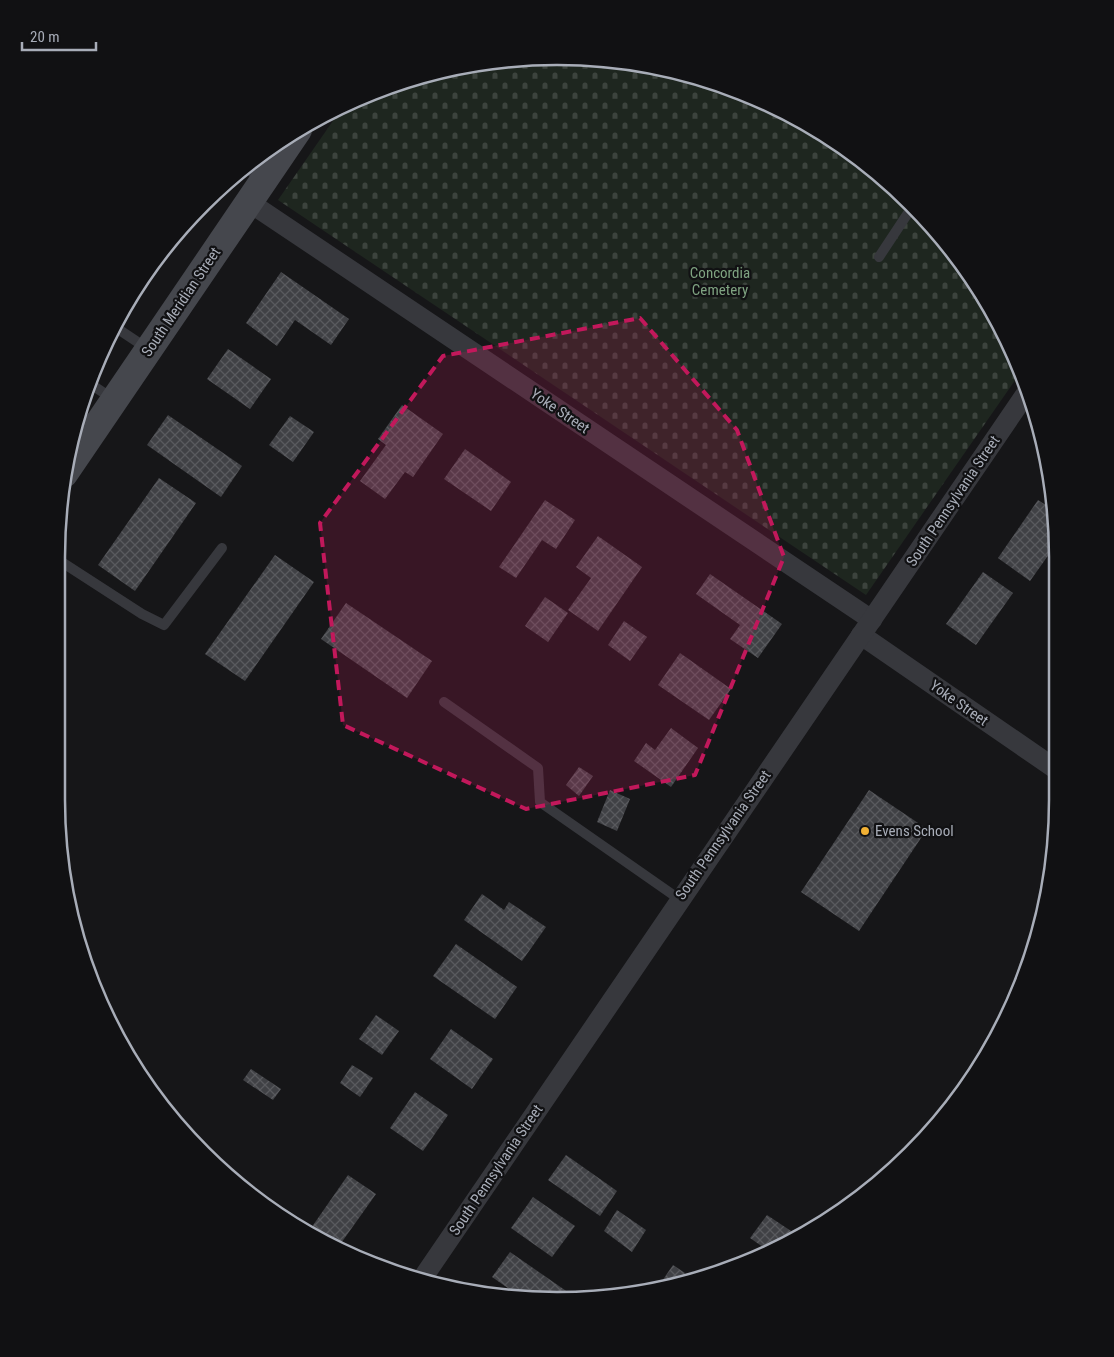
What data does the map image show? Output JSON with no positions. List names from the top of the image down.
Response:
{
  "streets": {
    "main road": ["South Meridian Street"],
    "street": ["Yoke Street", "South Pennsylvania Street"]
  },
  "crossings": [
    ["South Meridian Street", "Yoke Street"],
    ["Yoke Street", "South Pennsylvania Street"]
  ],
  "parks": ["Concordia Cemetery"],
  "places": ["Evens School"],
  "scale_bar": "20 m"
}
